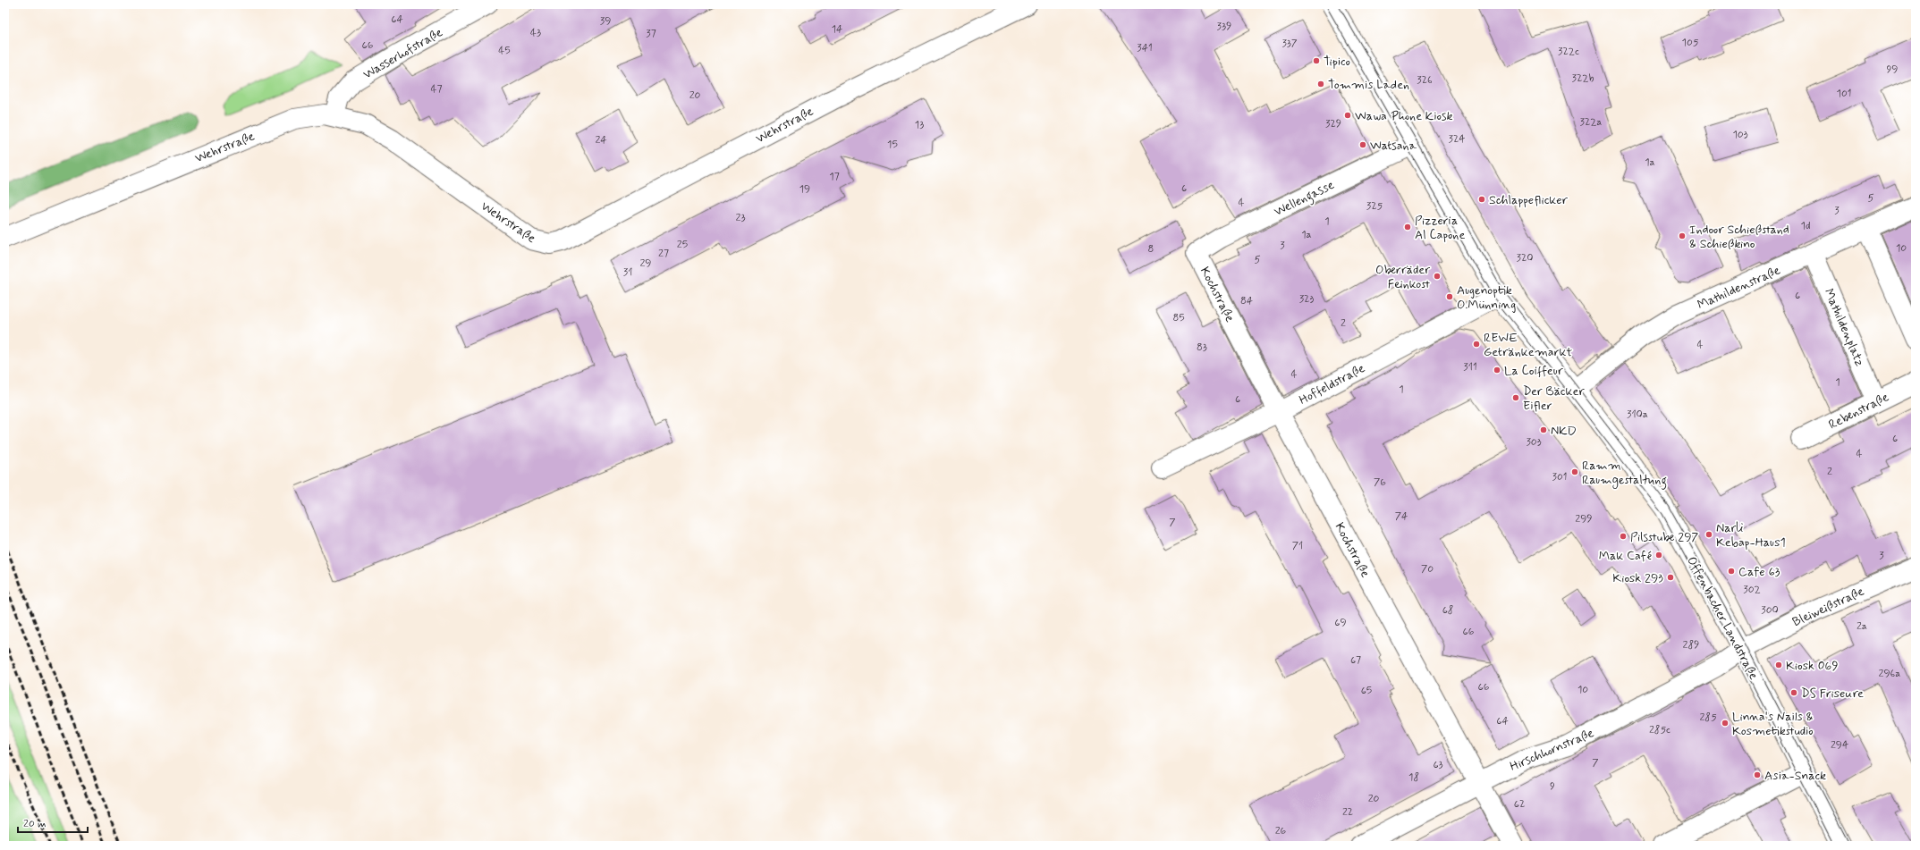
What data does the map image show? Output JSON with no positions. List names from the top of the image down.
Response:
{
  "streets": {
    "street": [
      "Wasserhofstraße",
      "Wehrstraße",
      "Wellengasse",
      "Mathildenstraße",
      "Kochstraße",
      "Mathildenplatz",
      "Hoffeldstraße",
      "Rebenstraße",
      "Bleiweißstraße",
      "Offenbacher Landstraße",
      "Hirschhornstraße"
    ]
  },
  "crossings": [
    ["Wasserhofstraße", "Wehrstraße"],
    ["Wellengasse", "Kochstraße"],
    ["Wellengasse", "Offenbacher Landstraße"],
    ["Mathildenstraße", "Mathildenplatz"],
    ["Mathildenstraße", "Offenbacher Landstraße"],
    ["Kochstraße", "Hoffeldstraße"],
    ["Kochstraße", "Hirschhornstraße"],
    ["Mathildenplatz", "Rebenstraße"],
    ["Hoffeldstraße", "Offenbacher Landstraße"],
    ["Bleiweißstraße", "Offenbacher Landstraße"],
    ["Bleiweißstraße", "Hirschhornstraße"],
    ["Offenbacher Landstraße", "Hirschhornstraße"]
  ],
  "places": [
    "Tipico",
    "Tommis Laden",
    "Wawa Phone Kiosk",
    "Watsana",
    "Schlappeflicker",
    "Pizzeria Al Capone",
    "Indoor Schießstand & Schießkino",
    "Oberräder Feinkost",
    "Augenoptik O.Münning",
    "REWE Getränkemarkt",
    "La Coiffeur",
    "Der Bäcker Eifler",
    "NKD",
    "Ramm Raumgestaltung",
    "Narli Kebap-Haus1",
    "Pilsstube 297",
    "Mak Café",
    "Cafe 63",
    "Kiosk 293",
    "Kiosk 069",
    "DS Friseure",
    "Linna's Nails & Kosmetikstudio",
    "Asia-Snack"
  ],
  "house_numbers": [
    "64",
    "39",
    "339",
    "14",
    "43",
    "37",
    "105",
    "337",
    "66",
    "341",
    "45",
    "322c",
    "99",
    "322b",
    "326",
    "47",
    "101",
    "20",
    "322a",
    "329",
    "13",
    "103",
    "324",
    "24",
    "15",
    "1a",
    "17",
    "6",
    "19",
    "5",
    "4",
    "325",
    "3",
    "23",
    "1",
    "1d",
    "1a",
    "25",
    "3",
    "10",
    "8",
    "27",
    "320",
    "5",
    "29",
    "31",
    "6",
    "323",
    "84",
    "85",
    "2",
    "4",
    "83",
    "311",
    "4",
    "1",
    "1",
    "6",
    "310a",
    "6",
    "303",
    "4",
    "2",
    "301",
    "76",
    "74",
    "299",
    "7",
    "71",
    "3",
    "70",
    "302",
    "68",
    "300",
    "69",
    "2a",
    "66",
    "289",
    "67",
    "296a",
    "66",
    "10",
    "65",
    "285",
    "64",
    "285c",
    "294",
    "7",
    "63",
    "18",
    "9",
    "20",
    "62",
    "22",
    "26"
  ],
  "scale_bar": "20 m"
}
